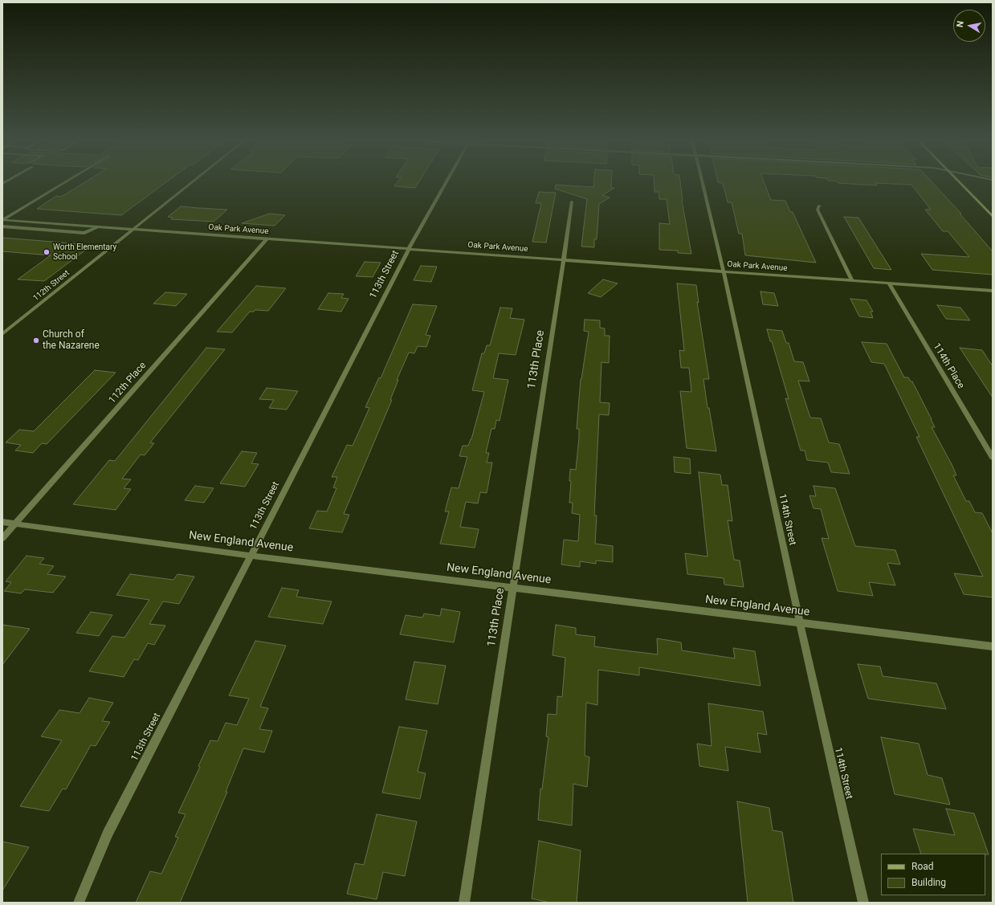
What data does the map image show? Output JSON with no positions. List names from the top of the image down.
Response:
{
  "streets": {
    "street": [
      "Oak Park Avenue",
      "113th Street",
      "112th Street",
      "113th Place",
      "114th Place",
      "112th Place",
      "114th Street",
      "New England Avenue"
    ]
  },
  "crossings": [
    ["Oak Park Avenue", "113th Street"],
    ["Oak Park Avenue", "112th Street"],
    ["Oak Park Avenue", "113th Place"],
    ["Oak Park Avenue", "114th Place"],
    ["Oak Park Avenue", "112th Place"],
    ["Oak Park Avenue", "114th Street"],
    ["113th Street", "New England Avenue"],
    ["113th Place", "New England Avenue"],
    ["112th Place", "New England Avenue"],
    ["114th Street", "New England Avenue"]
  ],
  "places": ["Worth Elementary School", "Church of the Nazarene"],
  "legend": ["Road", "Building"],
  "north": "left"
}
